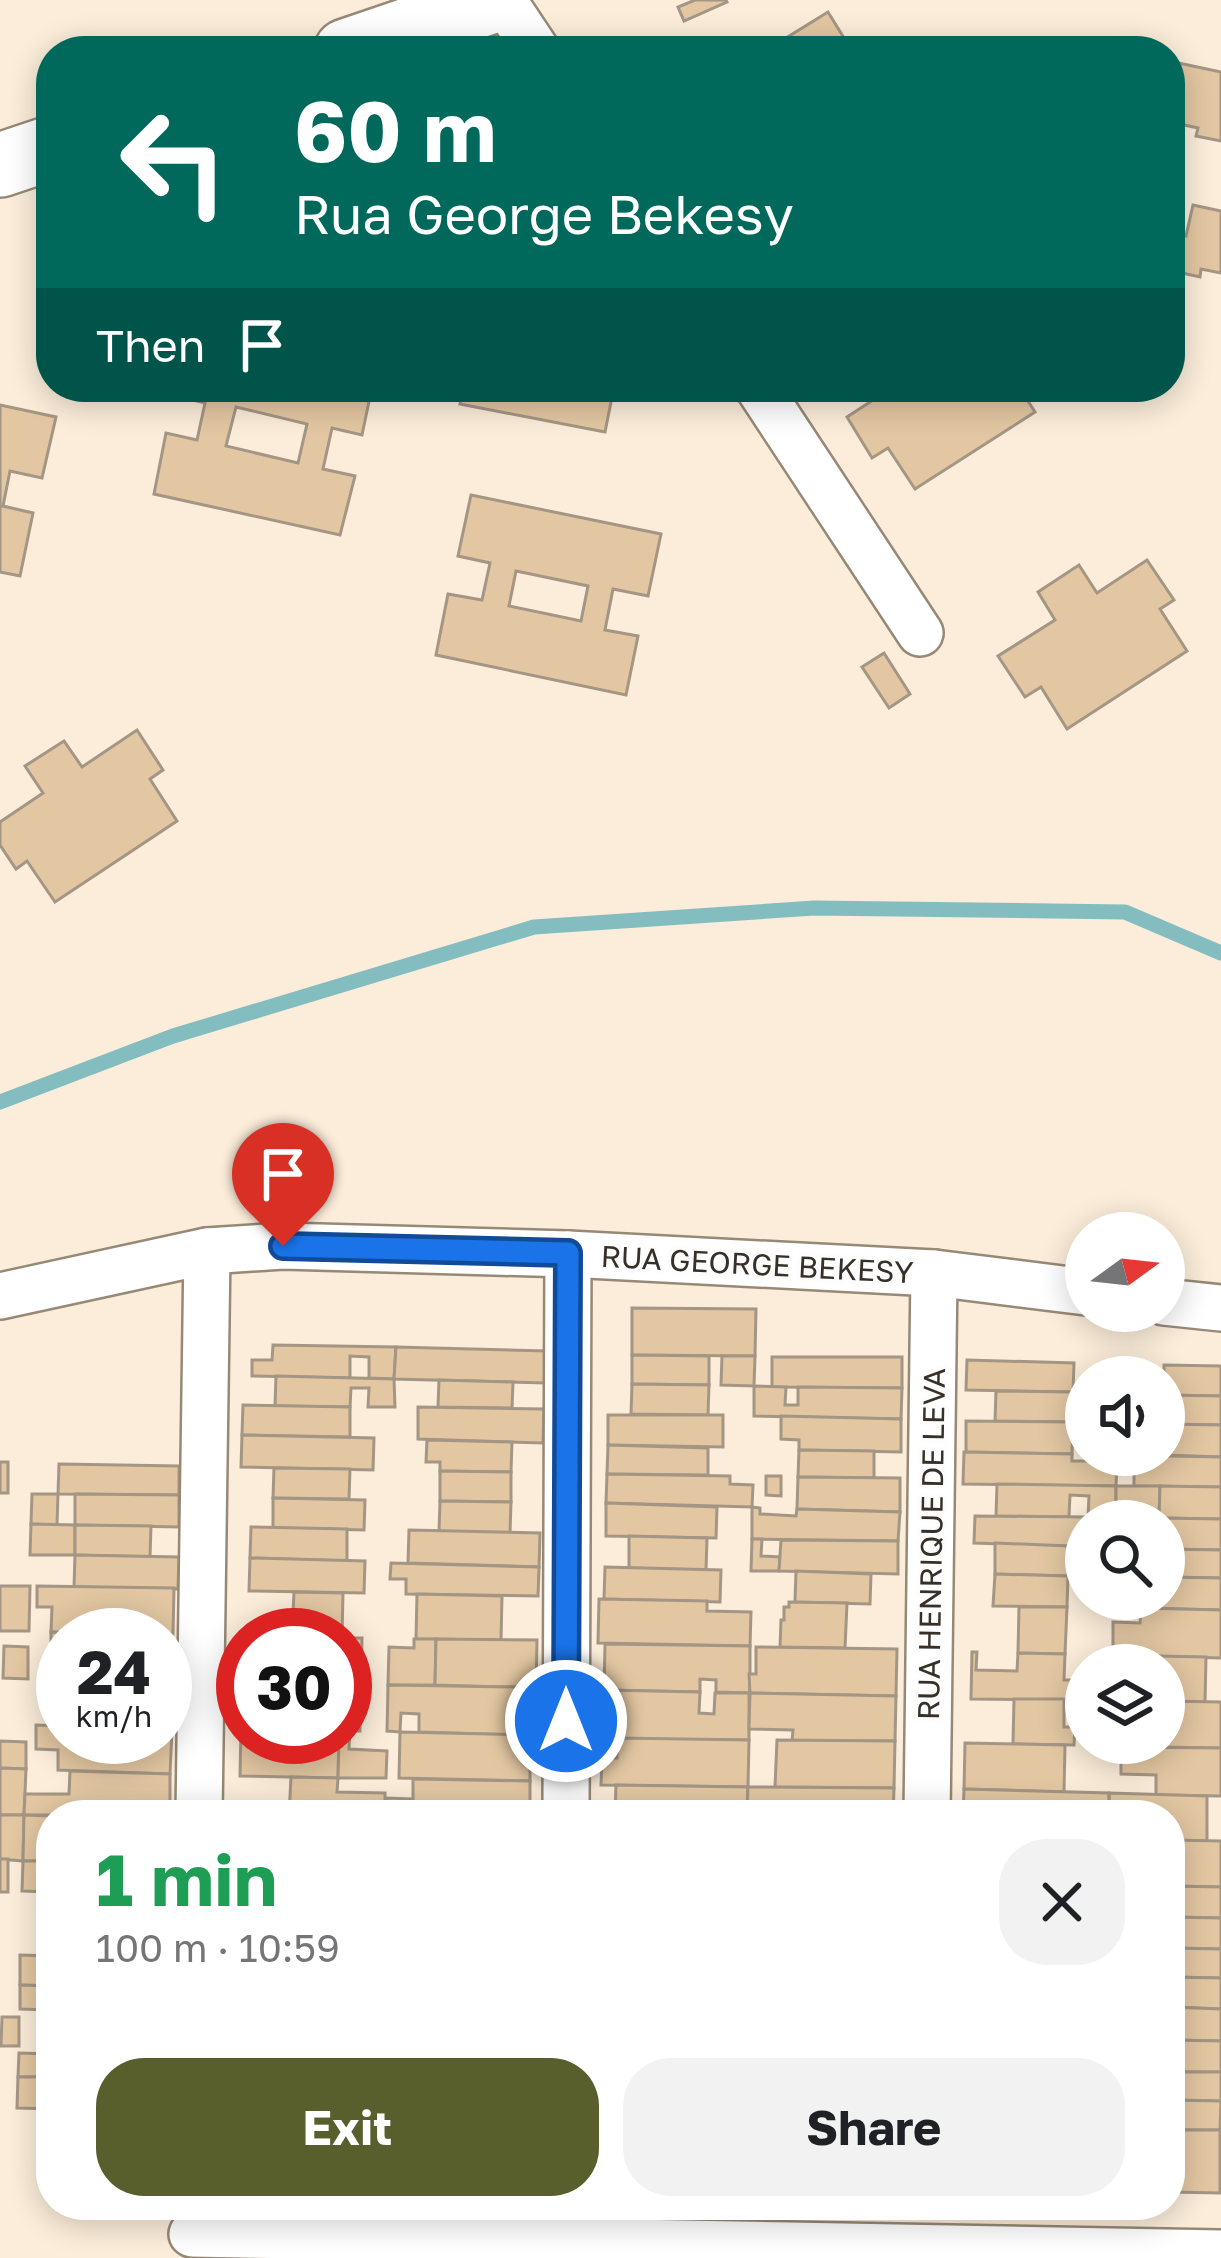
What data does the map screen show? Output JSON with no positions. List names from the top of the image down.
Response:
{
  "streets": {
    "street": ["RUA GEORGE BEKESY", "RUA HENRIQUE DE LEVA"]
  },
  "crossings": [
    ["RUA GEORGE BEKESY", "RUA HENRIQUE DE LEVA"]
  ],
  "north": "right",
  "page": {
    "turn": ["60 m", "Rua George Bekesy"],
    "then": "Then",
    "speed": "24 km/h",
    "limit": "30",
    "heading": ["1 min", "100 m · 10:59"],
    "buttons": ["Exit", "Share"]
  }
}
